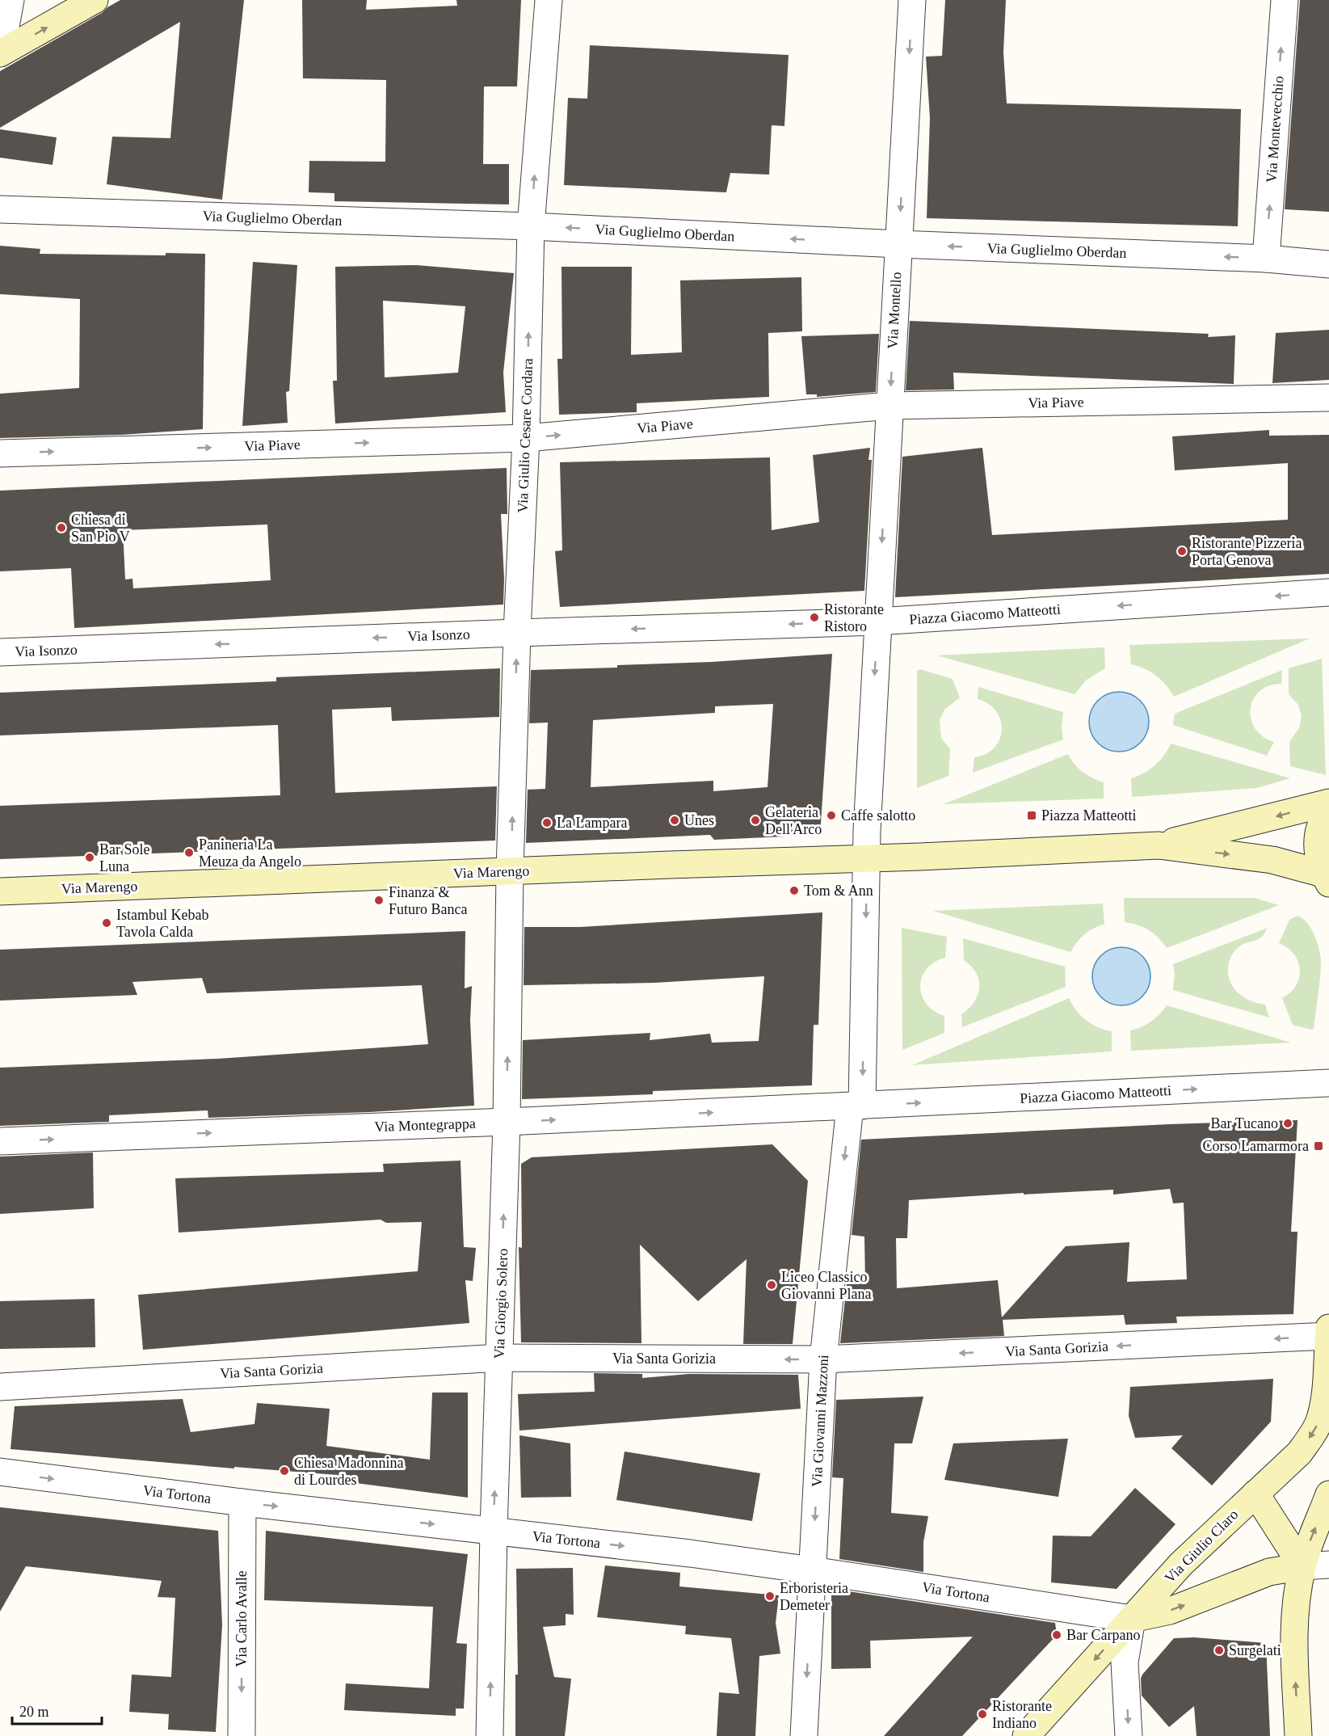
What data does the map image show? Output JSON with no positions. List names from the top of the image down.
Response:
{
  "streets": {
    "street": [
      "Via Montevecchio",
      "Via Guglielmo Oberdan",
      "Via Montello",
      "Via Piave",
      "Via Giulio Cesare Cordara",
      "Piazza Giacomo Matteotti",
      "Via Isonzo",
      "Via Marengo",
      "Via Montegrappa",
      "Via Giorgio Solero",
      "Via Santa Gorizia",
      "Via Giovanni Mazzoni",
      "Via Tortona",
      "Via Giulio Claro",
      "Via Carlo Avalle"
    ]
  },
  "crossings": [
    ["Via Montevecchio", "Via Guglielmo Oberdan"],
    ["Via Guglielmo Oberdan", "Via Montello"],
    ["Via Guglielmo Oberdan", "Via Giulio Cesare Cordara"],
    ["Via Montello", "Via Piave"],
    ["Via Montello", "Piazza Giacomo Matteotti"],
    ["Via Montello", "Via Isonzo"],
    ["Via Piave", "Via Giulio Cesare Cordara"],
    ["Via Giulio Cesare Cordara", "Via Isonzo"],
    ["Via Giulio Cesare Cordara", "Via Marengo"],
    ["Via Giulio Cesare Cordara", "Via Giorgio Solero"],
    ["Piazza Giacomo Matteotti", "Via Isonzo"],
    ["Piazza Giacomo Matteotti", "Via Montegrappa"],
    ["Piazza Giacomo Matteotti", "Via Giovanni Mazzoni"],
    ["Via Marengo", "Via Giorgio Solero"],
    ["Via Montegrappa", "Via Giorgio Solero"],
    ["Via Montegrappa", "Via Giovanni Mazzoni"],
    ["Via Giorgio Solero", "Via Santa Gorizia"],
    ["Via Giorgio Solero", "Via Tortona"],
    ["Via Santa Gorizia", "Via Giovanni Mazzoni"],
    ["Via Santa Gorizia", "Via Giulio Claro"],
    ["Via Giovanni Mazzoni", "Via Tortona"],
    ["Via Tortona", "Via Giulio Claro"],
    ["Via Tortona", "Via Carlo Avalle"]
  ],
  "one_way": [
    "Via Montevecchio",
    "Via Guglielmo Oberdan",
    "Via Montello",
    "Via Piave",
    "Via Giulio Cesare Cordara",
    "Via Isonzo",
    "Via Montegrappa",
    "Via Giorgio Solero",
    "Via Santa Gorizia",
    "Via Giovanni Mazzoni",
    "Via Tortona",
    "Via Giulio Claro",
    "Via Carlo Avalle"
  ],
  "places": {
    "other": [
      "Chiesa di San Pio V",
      "Ristorante Pizzeria Porta Genova",
      "Ristorante Ristoro",
      "Caffe salotto",
      "Unes",
      "Gelateria Dell'Arco",
      "La Lampara",
      "Panineria La Meuza da Angelo",
      "Bar Sole Luna",
      "Tom & Ann",
      "Finanza & Futuro Banca",
      "Istambul Kebab Tavola Calda",
      "Bar Tucano",
      "Liceo Classico Giovanni Plana",
      "Chiesa Madonnina di Lourdes",
      "Erboristeria Demeter",
      "Bar Carpano",
      "Surgelati",
      "Ristorante Indiano"
    ],
    "transit": ["Piazza Matteotti", "Corso Lamarmora"]
  },
  "scale_bar": "20 m"
}
